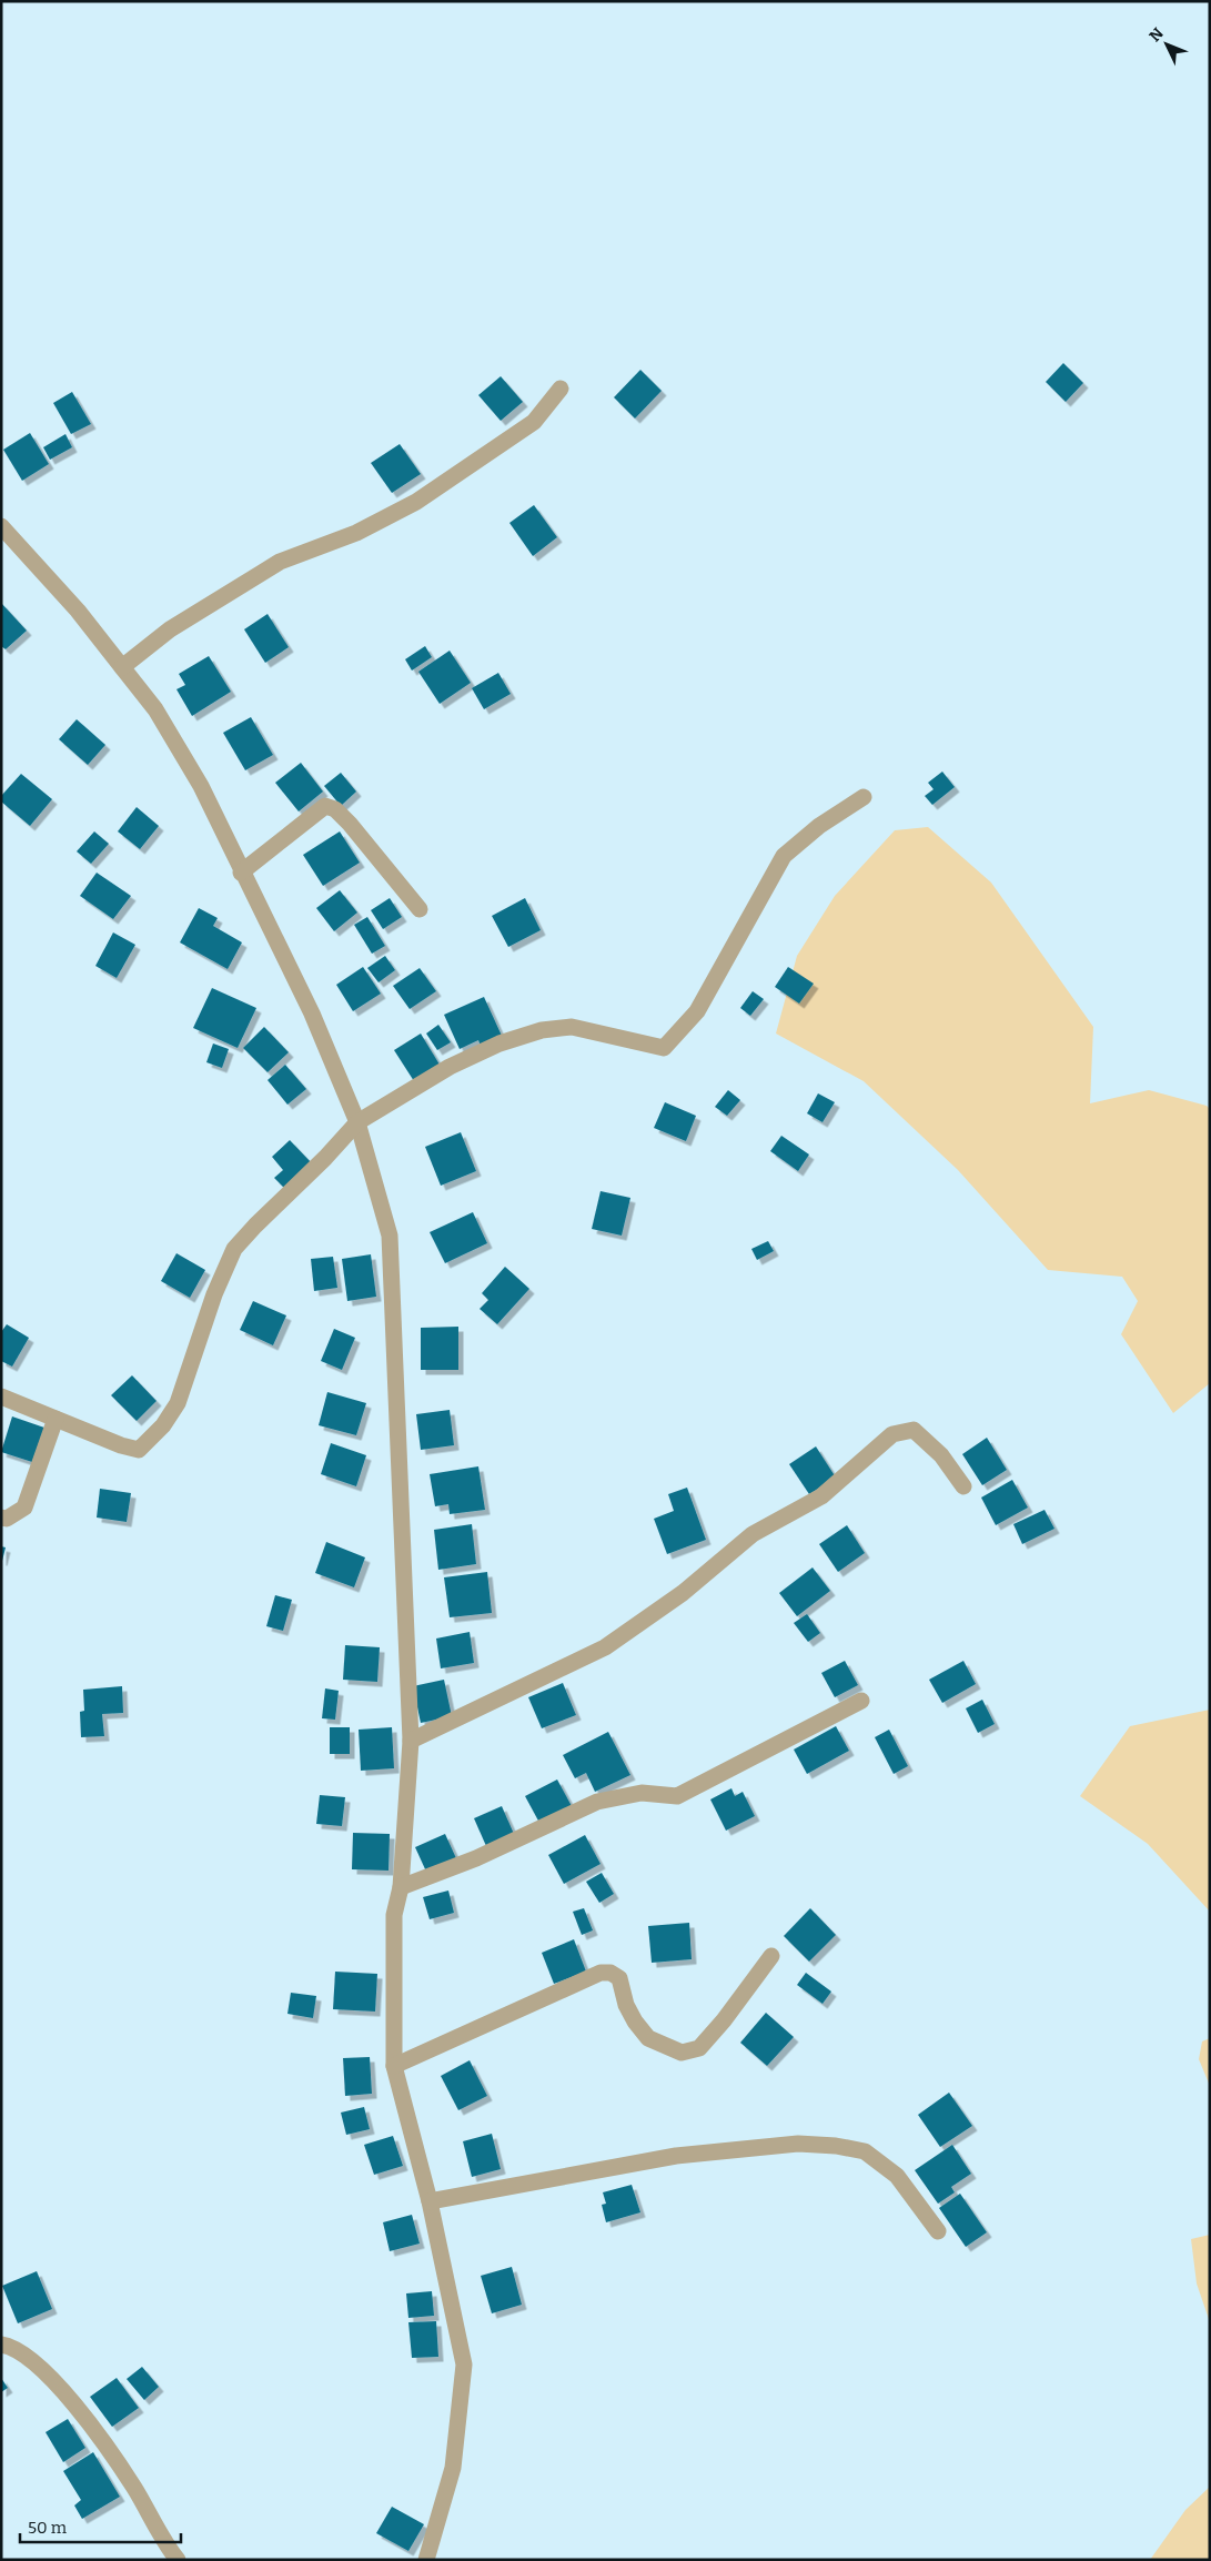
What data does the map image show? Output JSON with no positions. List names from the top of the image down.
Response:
{
  "scale_bar": "50 m",
  "north": "top left"
}
